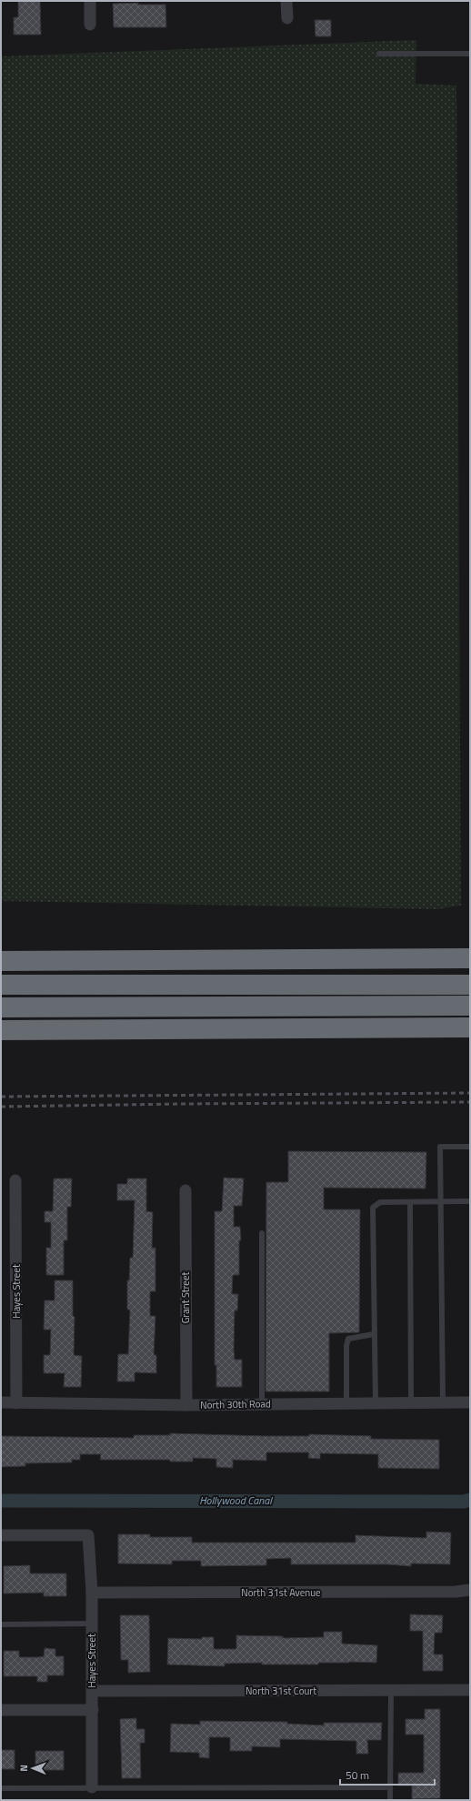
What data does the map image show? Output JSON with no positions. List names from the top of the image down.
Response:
{
  "streets": {
    "street": [
      "Hayes Street",
      "Grant Street",
      "North 30th Road",
      "North 31st Avenue",
      "North 31st Court"
    ]
  },
  "crossings": [
    ["Hayes Street", "North 30th Road"],
    ["Hayes Street", "North 31st Avenue"],
    ["Hayes Street", "North 31st Court"],
    ["Grant Street", "North 30th Road"]
  ],
  "water": ["Hollywood Canal"],
  "scale_bar": "50 m",
  "north": "left"
}
